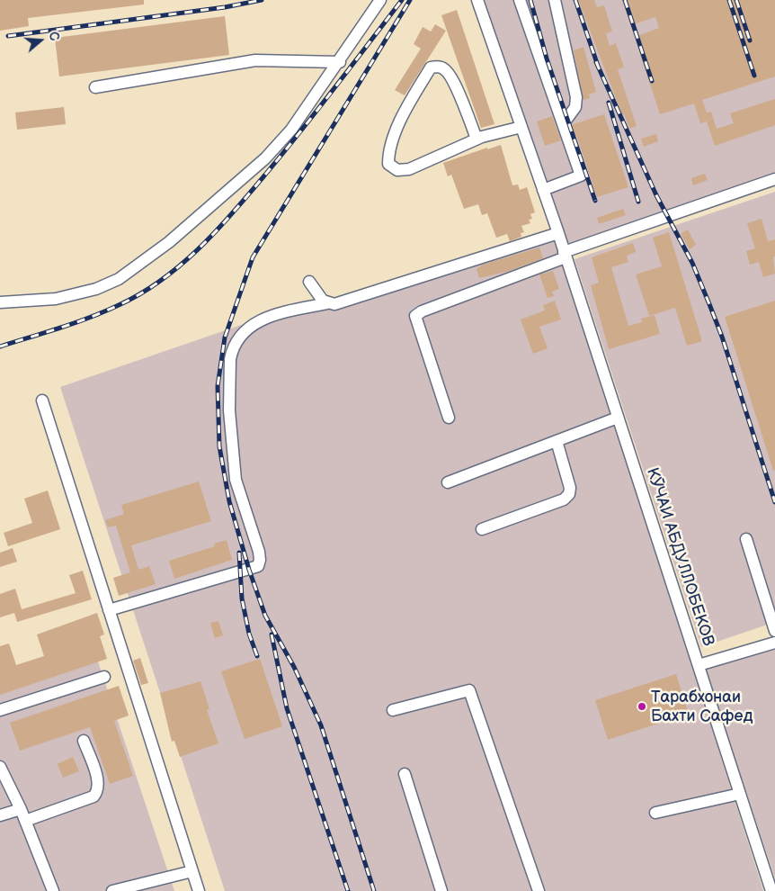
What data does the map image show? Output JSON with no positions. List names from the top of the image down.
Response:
{
  "streets": {
    "street": ["КӮЧАИ АБДУЛЛОБЕКОВ"]
  },
  "places": ["Тарабхонаи Бахти Сафед"],
  "north": "right"
}
